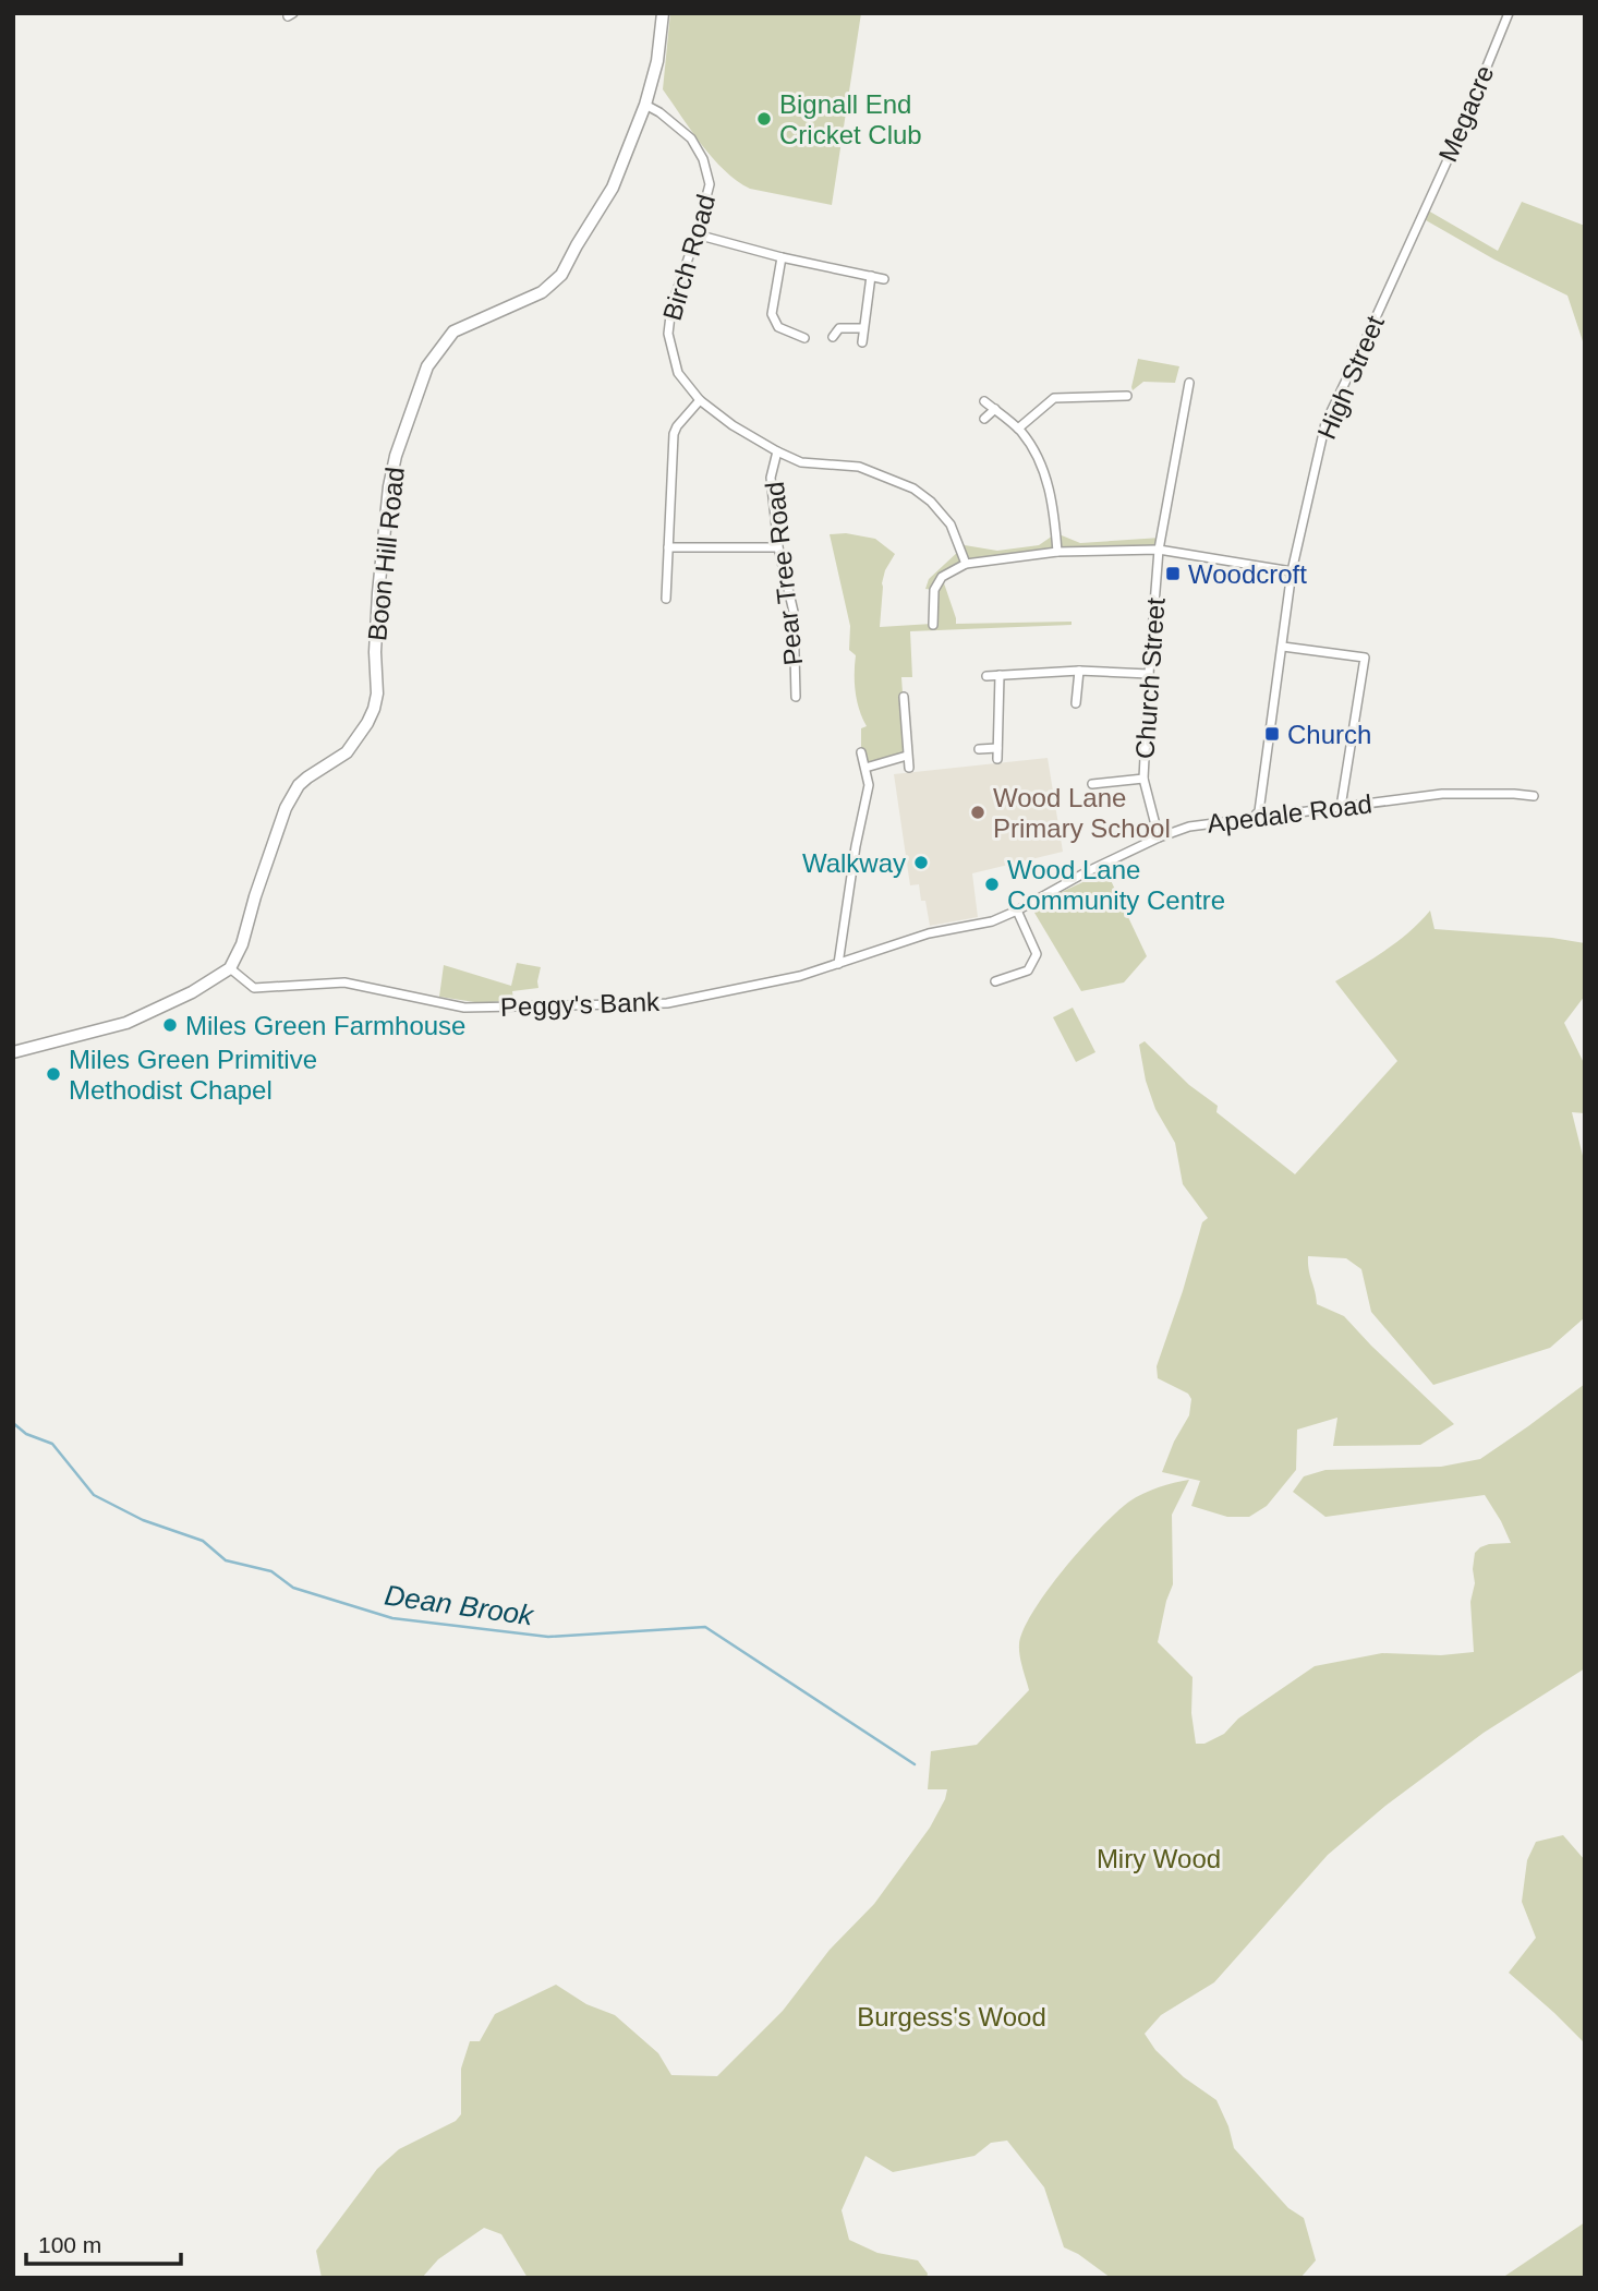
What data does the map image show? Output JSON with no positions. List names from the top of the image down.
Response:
{
  "streets": {
    "street": [
      "Megacre",
      "Birch Road",
      "High Street",
      "Boon Hill Road",
      "Pear Tree Road",
      "Church Street",
      "Apedale Road",
      "Peggy's Bank"
    ]
  },
  "crossings": [
    ["Megacre", "High Street"],
    ["Birch Road", "Boon Hill Road"],
    ["Birch Road", "Pear Tree Road"],
    ["High Street", "Apedale Road"],
    ["Boon Hill Road", "Peggy's Bank"],
    ["Church Street", "Apedale Road"],
    ["Apedale Road", "Peggy's Bank"]
  ],
  "water": ["Dean Brook"],
  "parks": ["Miry Wood", "Burgess's Wood"],
  "places": {
    "other": [
      "Bignall End Cricket Club",
      "Wood Lane Primary School",
      "Walkway",
      "Wood Lane Community Centre",
      "Miles Green Farmhouse",
      "Miles Green Primitive Methodist Chapel"
    ],
    "transit": ["Woodcroft", "Church"]
  },
  "scale_bar": "100 m"
}
